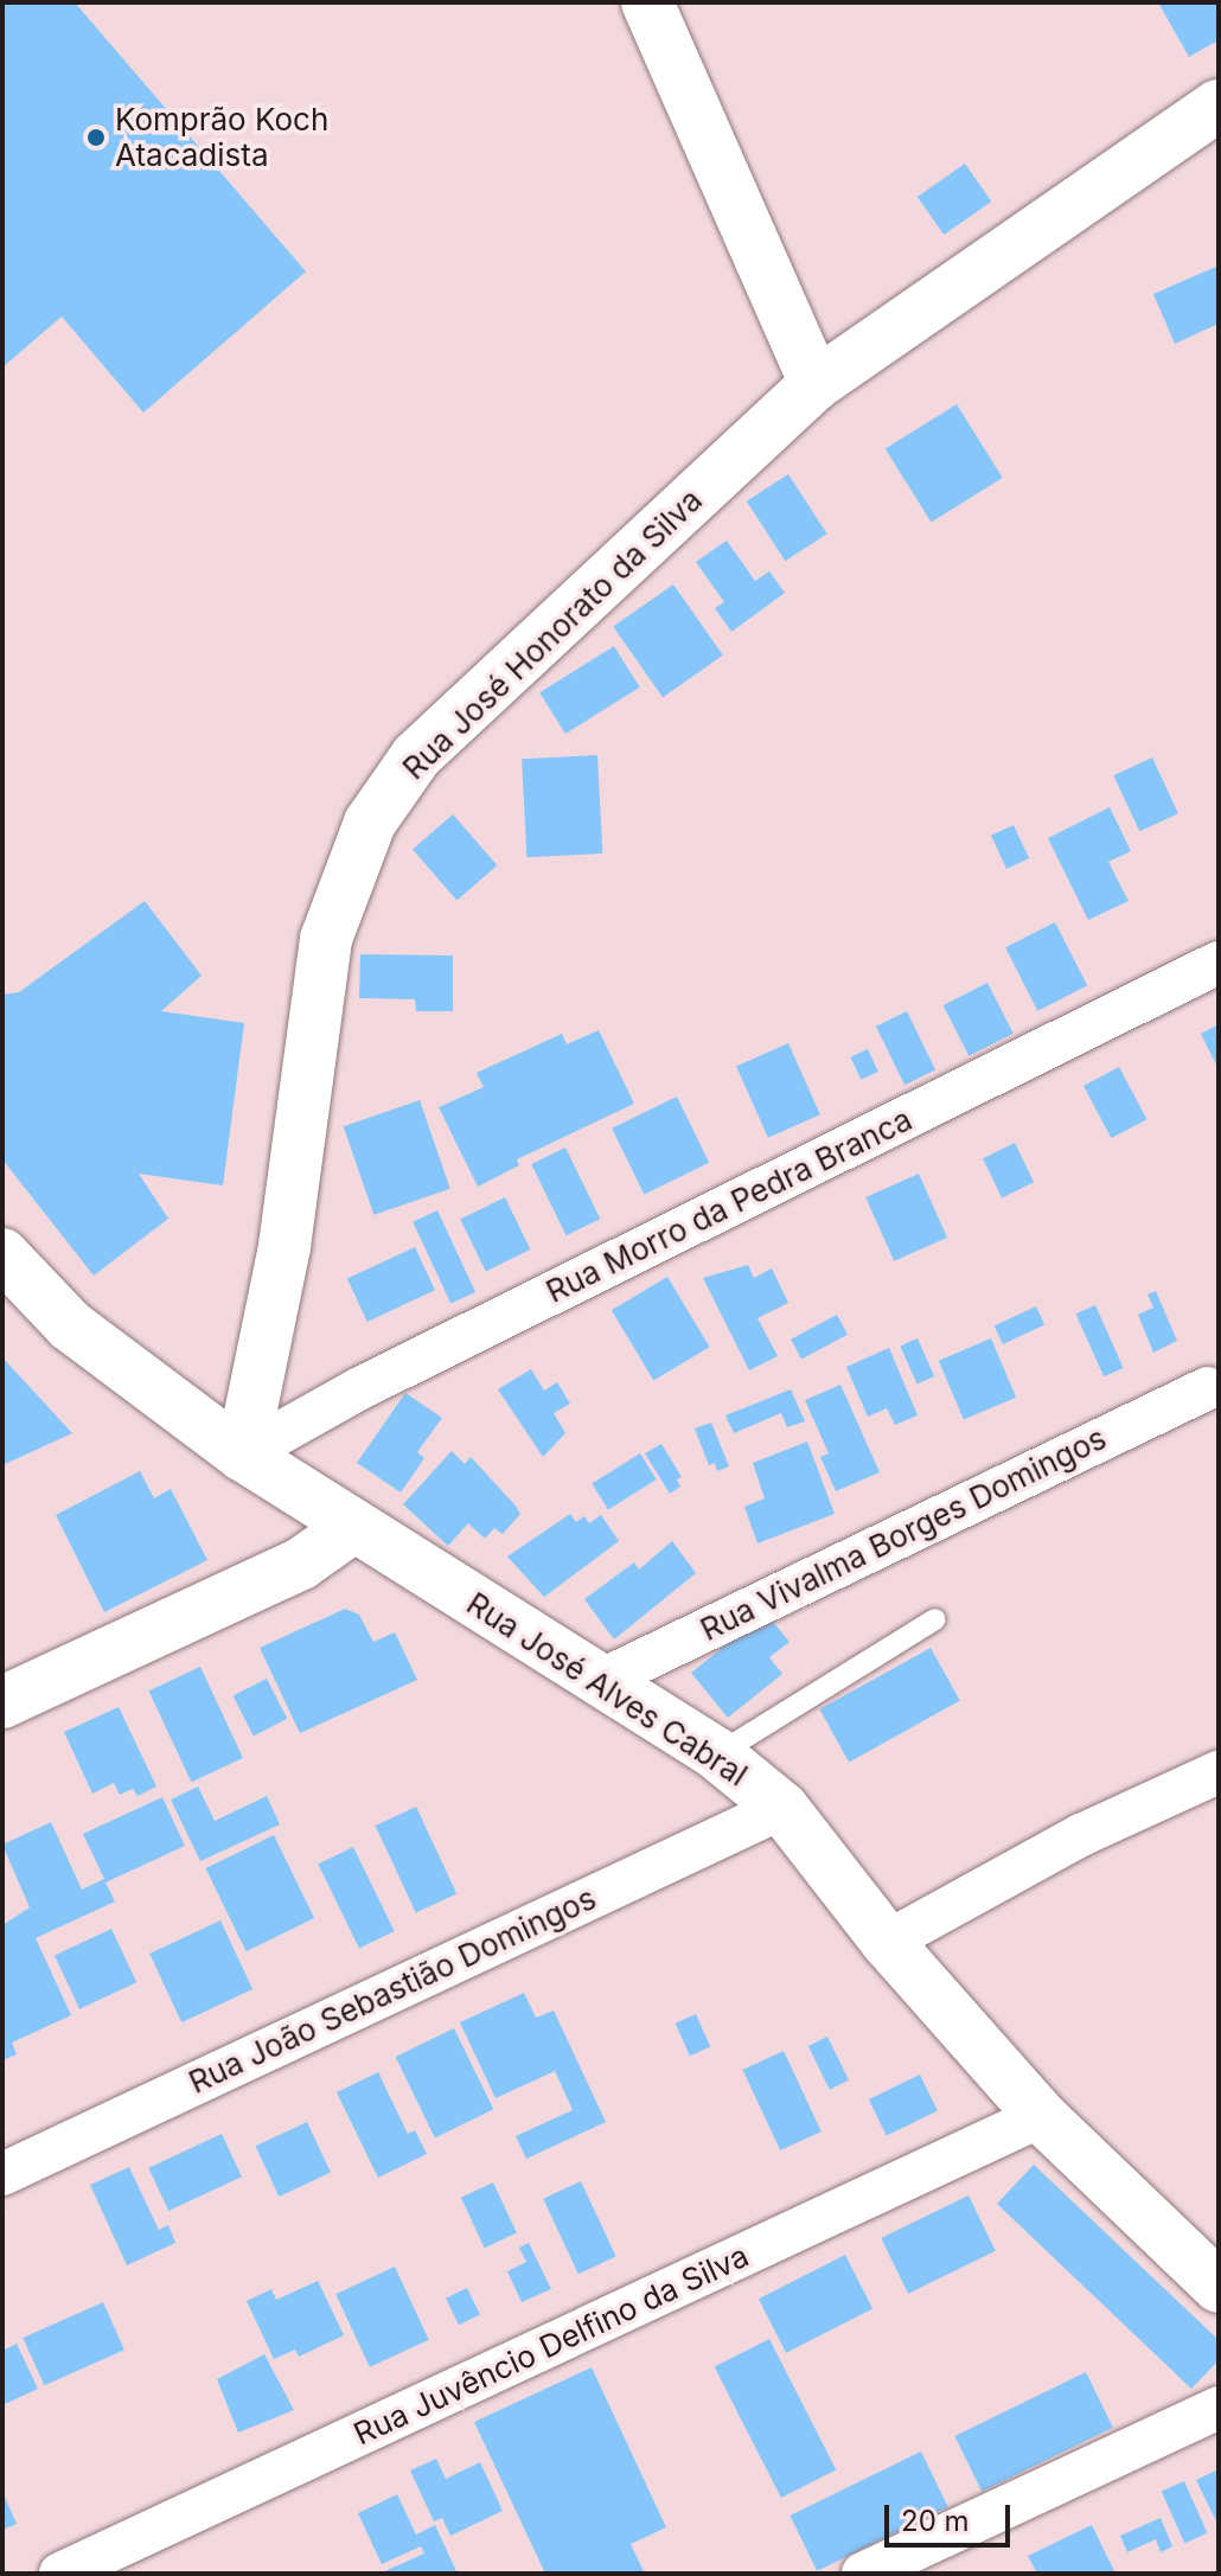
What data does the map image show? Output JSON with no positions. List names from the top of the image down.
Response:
{
  "streets": {
    "street": [
      "Rua José Honorato da Silva",
      "Rua Morro da Pedra Branca",
      "Rua Vivalma Borges Domingos",
      "Rua José Alves Cabral",
      "Rua João Sebastião Domingos",
      "Rua Juvêncio Delfino da Silva"
    ]
  },
  "crossings": [
    ["Rua José Honorato da Silva", "Rua Morro da Pedra Branca"],
    ["Rua José Honorato da Silva", "Rua José Alves Cabral"],
    ["Rua Morro da Pedra Branca", "Rua José Alves Cabral"],
    ["Rua Vivalma Borges Domingos", "Rua José Alves Cabral"],
    ["Rua José Alves Cabral", "Rua João Sebastião Domingos"],
    ["Rua José Alves Cabral", "Rua Juvêncio Delfino da Silva"]
  ],
  "places": ["Komprão Koch Atacadista"],
  "scale_bar": "20 m"
}
